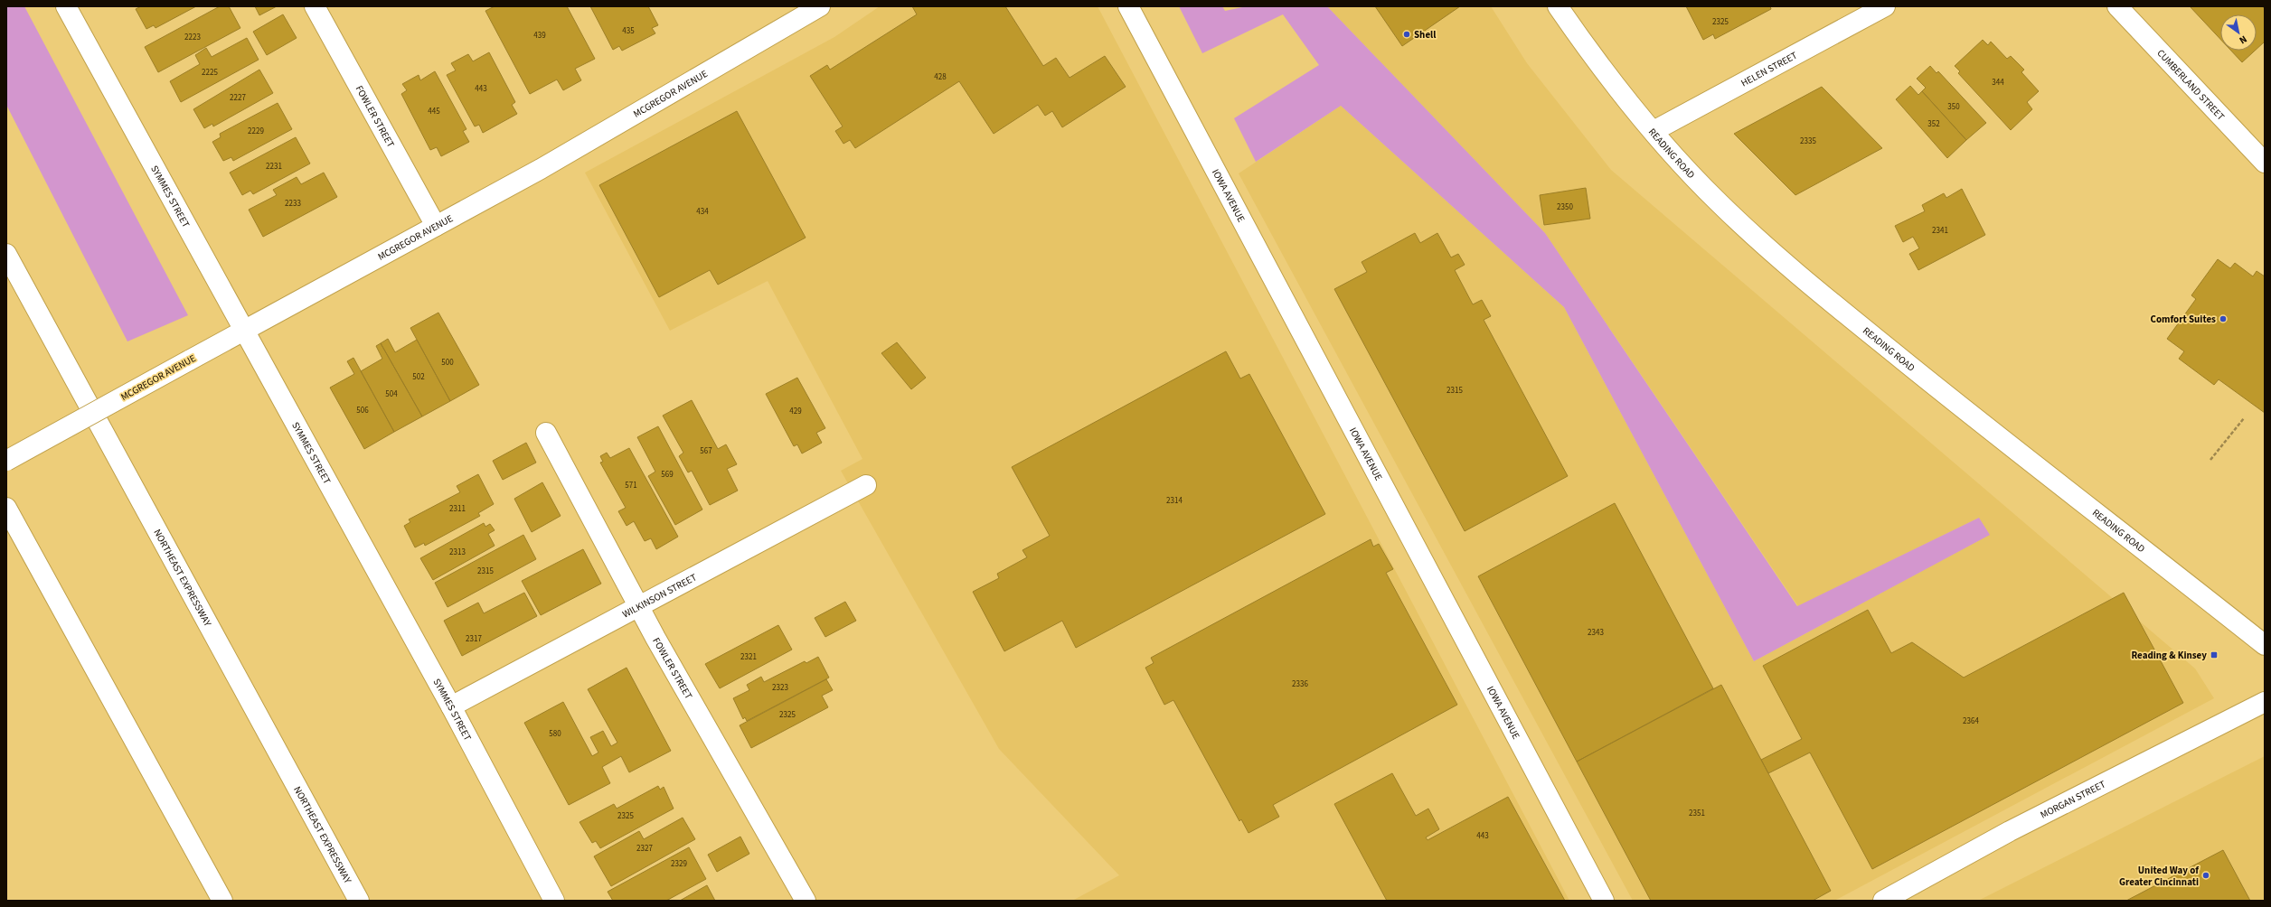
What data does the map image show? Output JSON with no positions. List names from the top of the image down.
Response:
{
  "streets": {
    "main road": [
      "HELEN STREET",
      "CUMBERLAND STREET",
      "MCGREGOR AVENUE",
      "FOWLER STREET",
      "READING ROAD",
      "IOWA AVENUE",
      "SYMMES STREET",
      "NORTHEAST EXPRESSWAY",
      "WILKINSON STREET",
      "MORGAN STREET"
    ]
  },
  "crossings": [
    ["HELEN STREET", "READING ROAD"],
    ["MCGREGOR AVENUE", "FOWLER STREET"],
    ["MCGREGOR AVENUE", "SYMMES STREET"],
    ["FOWLER STREET", "WILKINSON STREET"],
    ["SYMMES STREET", "WILKINSON STREET"]
  ],
  "places": {
    "other": ["Shell", "Comfort Suites", "United Way of Greater Cincinnati"],
    "transit": ["Reading & Kinsey"]
  },
  "house_numbers": [
    "2325",
    "435",
    "439",
    "2223",
    "2225",
    "428",
    "344",
    "443",
    "2227",
    "350",
    "445",
    "352",
    "2229",
    "2335",
    "2231",
    "2233",
    "2350",
    "434",
    "2341",
    "500",
    "502",
    "2315",
    "504",
    "506",
    "429",
    "567",
    "569",
    "571",
    "2314",
    "2311",
    "2313",
    "2315",
    "2343",
    "2317",
    "2321",
    "2336",
    "2323",
    "2325",
    "2364",
    "580",
    "2351",
    "2325",
    "443",
    "2327",
    "2329"
  ],
  "north": "bottom right"
}
